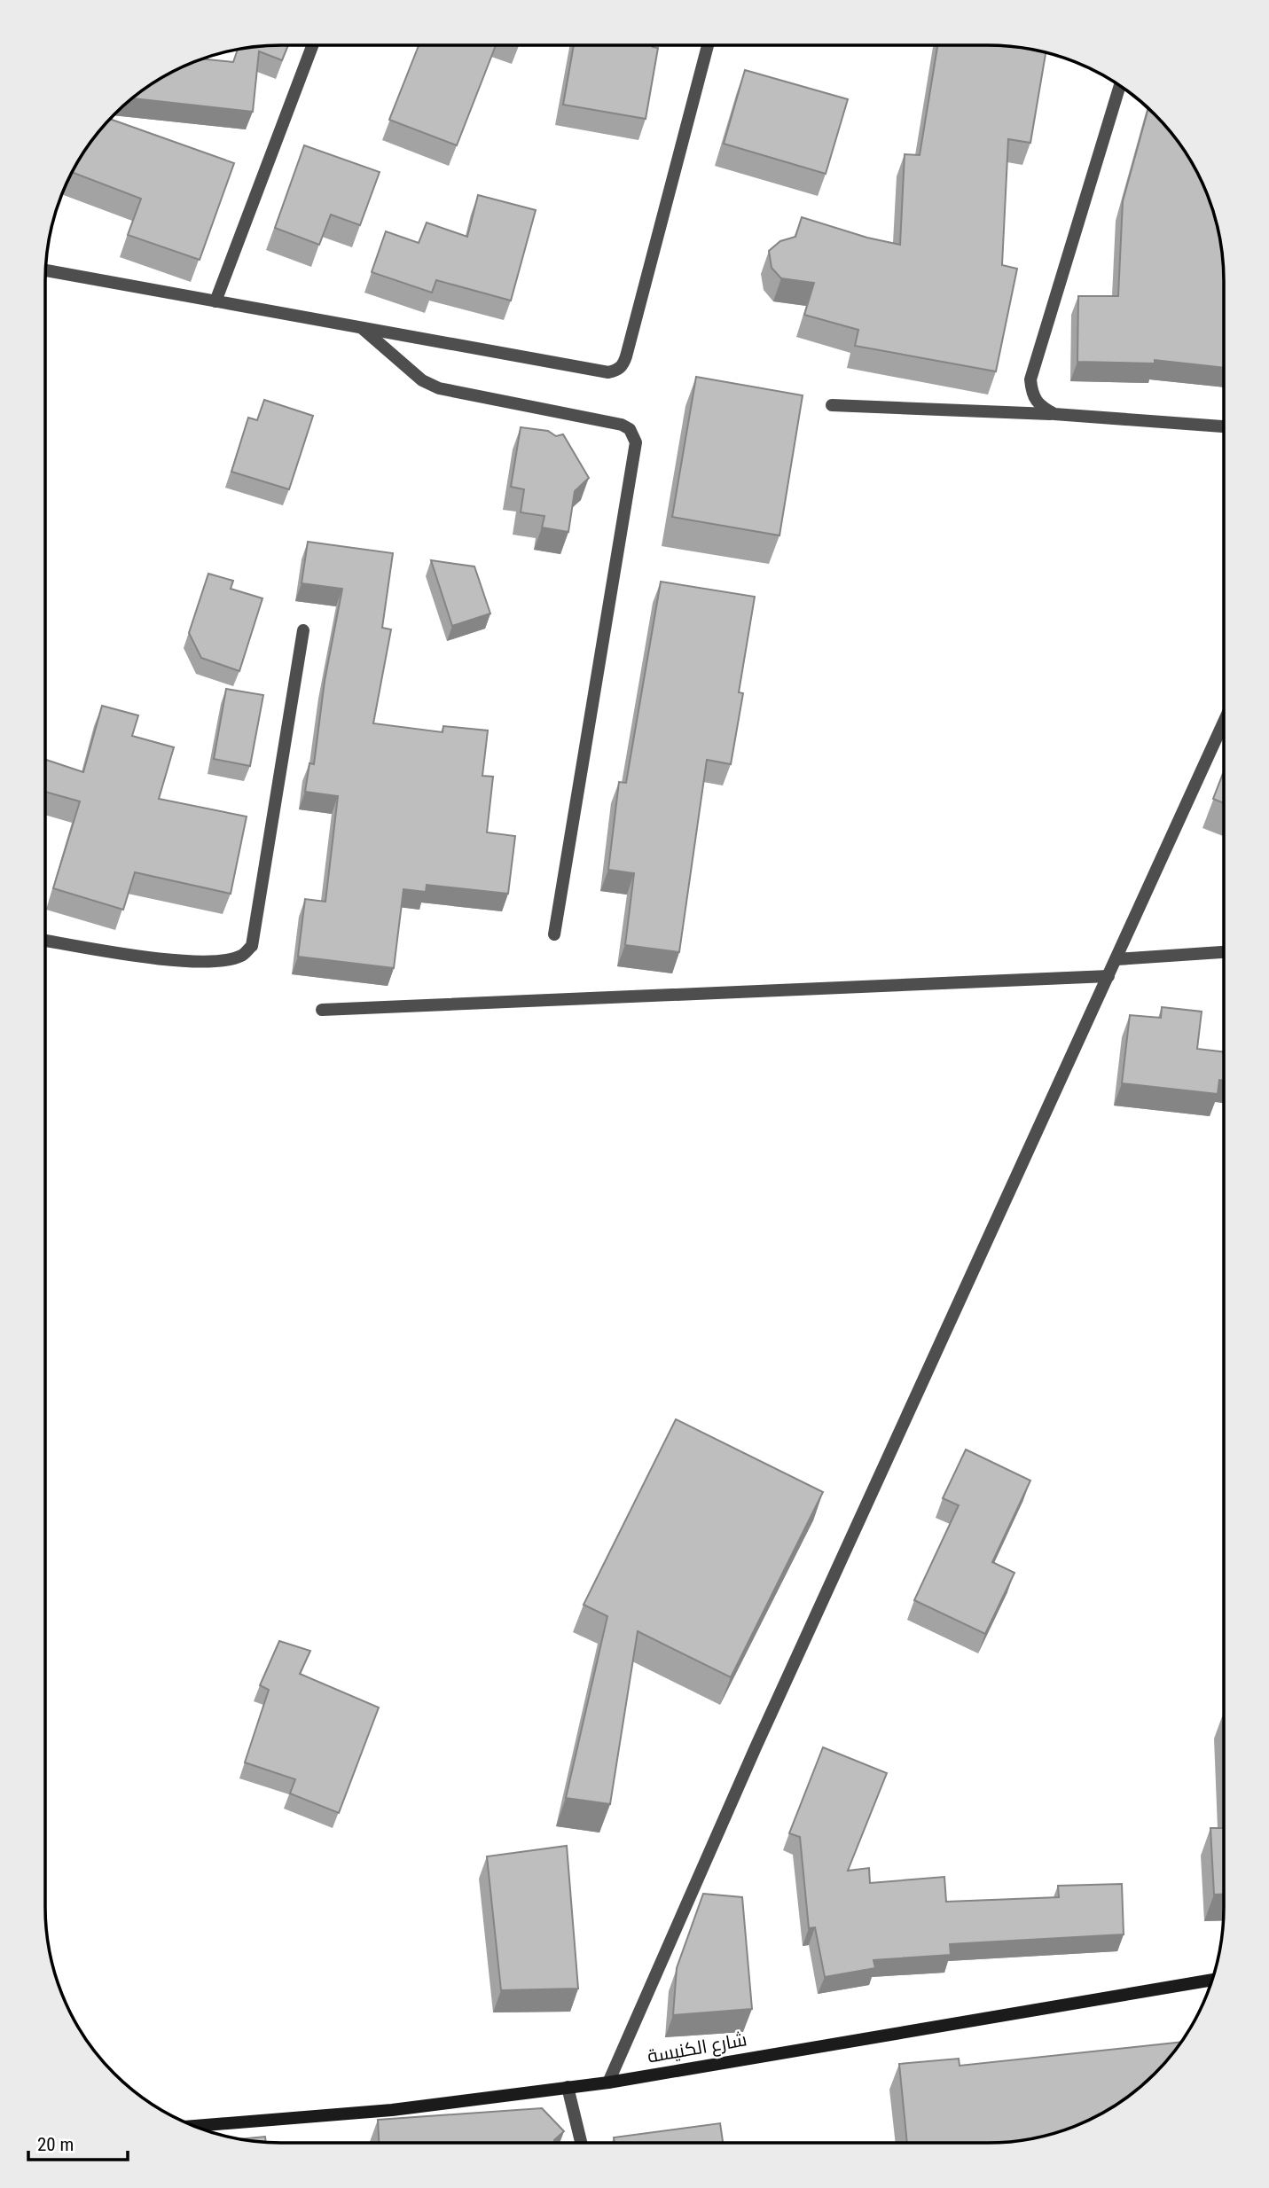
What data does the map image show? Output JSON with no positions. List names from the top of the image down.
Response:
{
  "streets": {
    "main road": ["شارع الكنيسة"]
  },
  "scale_bar": "20 m"
}
